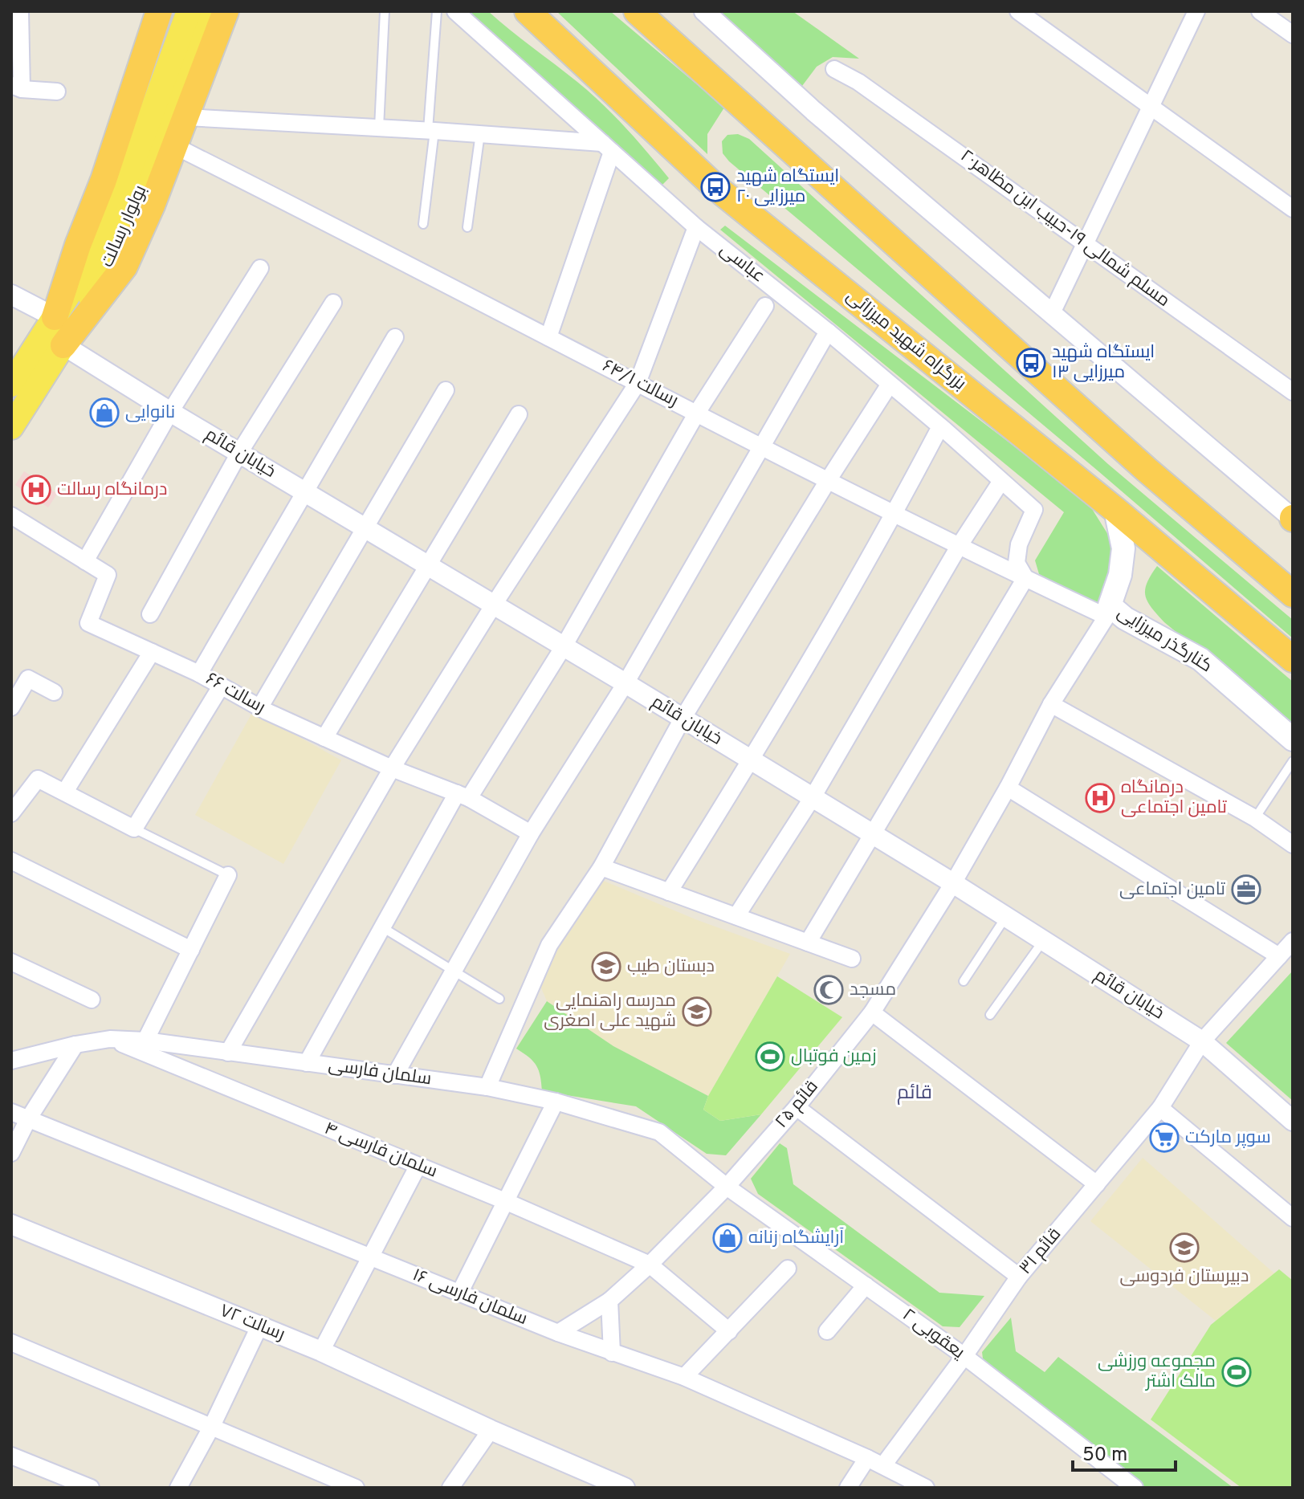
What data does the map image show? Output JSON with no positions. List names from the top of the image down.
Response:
{
  "streets": {
    "highway": ["بزرگراه شهید میرزائی"],
    "main road": ["بولوار رسالت", "کنارگذر میرزایی"],
    "street": [
      "مسلم شمالی ۱۹-حبیب ابن مظاهر۲۰",
      "عباسی",
      "رسالت ۶۴/۱",
      "خیابان قائم",
      "رسالت ۶۶",
      "سلمان فارسی",
      "قائم ۲۵",
      "سلمان فارسی ۴",
      "قائم ۳۱",
      "سلمان فارسی ۱۶",
      "رسالت ۷۲",
      "یعقوبی ۲"
    ]
  },
  "crossings": [
    ["بولوار رسالت", "خیابان قائم"],
    ["عباسی", "رسالت ۶۴/۱"],
    ["بزرگراه شهید میرزائی", "کنارگذر میرزایی"],
    ["رسالت ۶۴/۱", "کنارگذر میرزایی"],
    ["رسالت ۶۴/۱", "قائم ۲۵"],
    ["خیابان قائم", "قائم ۲۵"],
    ["خیابان قائم", "قائم ۳۱"],
    ["کنارگذر میرزایی", "قائم ۲۵"],
    ["سلمان فارسی", "قائم ۲۵"],
    ["سلمان فارسی", "سلمان فارسی ۴"],
    ["سلمان فارسی", "یعقوبی ۲"],
    ["قائم ۲۵", "سلمان فارسی ۴"],
    ["قائم ۲۵", "سلمان فارسی ۱۶"],
    ["قائم ۲۵", "یعقوبی ۲"],
    ["قائم ۳۱", "سلمان فارسی ۱۶"],
    ["قائم ۳۱", "یعقوبی ۲"]
  ],
  "districts": ["قائم"],
  "places": {
    "bus stop": ["ایستگاه شهید میرزایی ۲۰", "ایستگاه شهید میرزایی ۱۳"],
    "shop": ["نانوایی", "آرایشگاه زنانه"],
    "hospital": ["درمانگاه رسالت", "درمانگاه تامین اجتماعی"],
    "office": ["تامین اجتماعی"],
    "school or university": ["دبستان طیب", "مدرسه راهنمایی شهید علی اصغری", "دبیرستان فردوسی"],
    "mosque": ["مسجد"],
    "sports": ["زمین فوتبال", "مجموعه ورزشی مالک اشتر"],
    "supermarket": ["سوپر مارکت"]
  },
  "scale_bar": "50 m"
}
